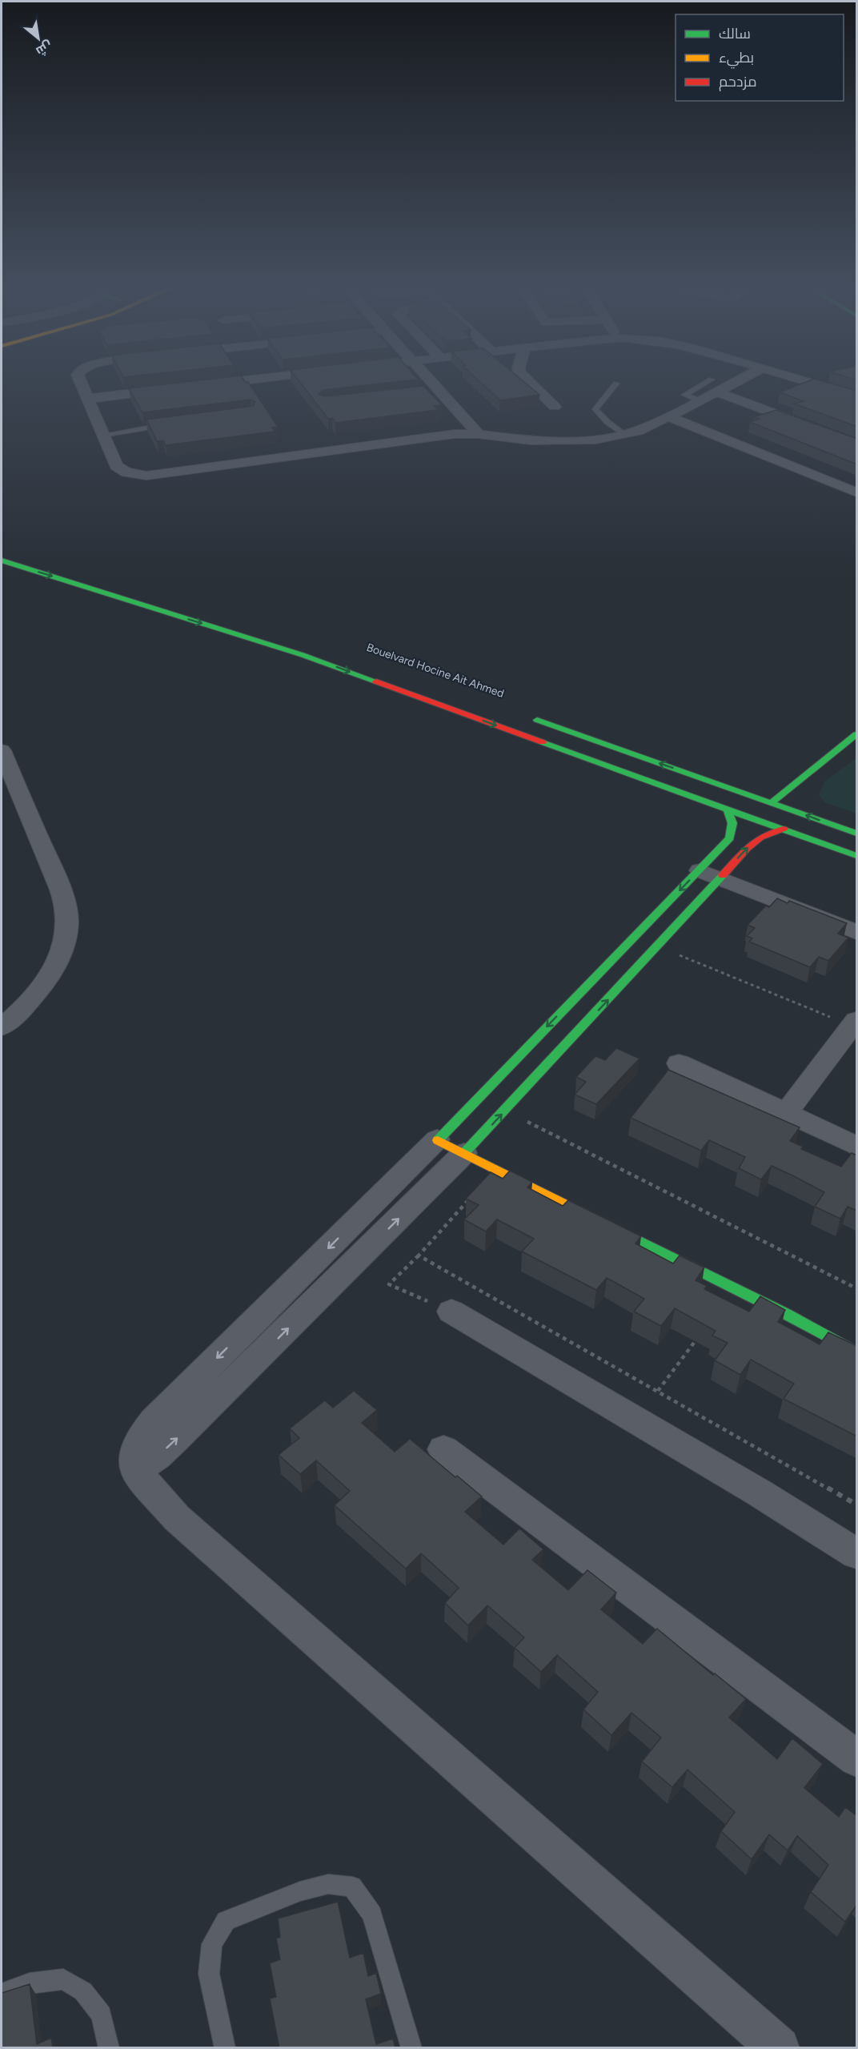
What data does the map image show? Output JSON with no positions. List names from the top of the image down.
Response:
{
  "legend": ["سالك", "بطيء", "مزدحم"],
  "north": "bottom right"
}
